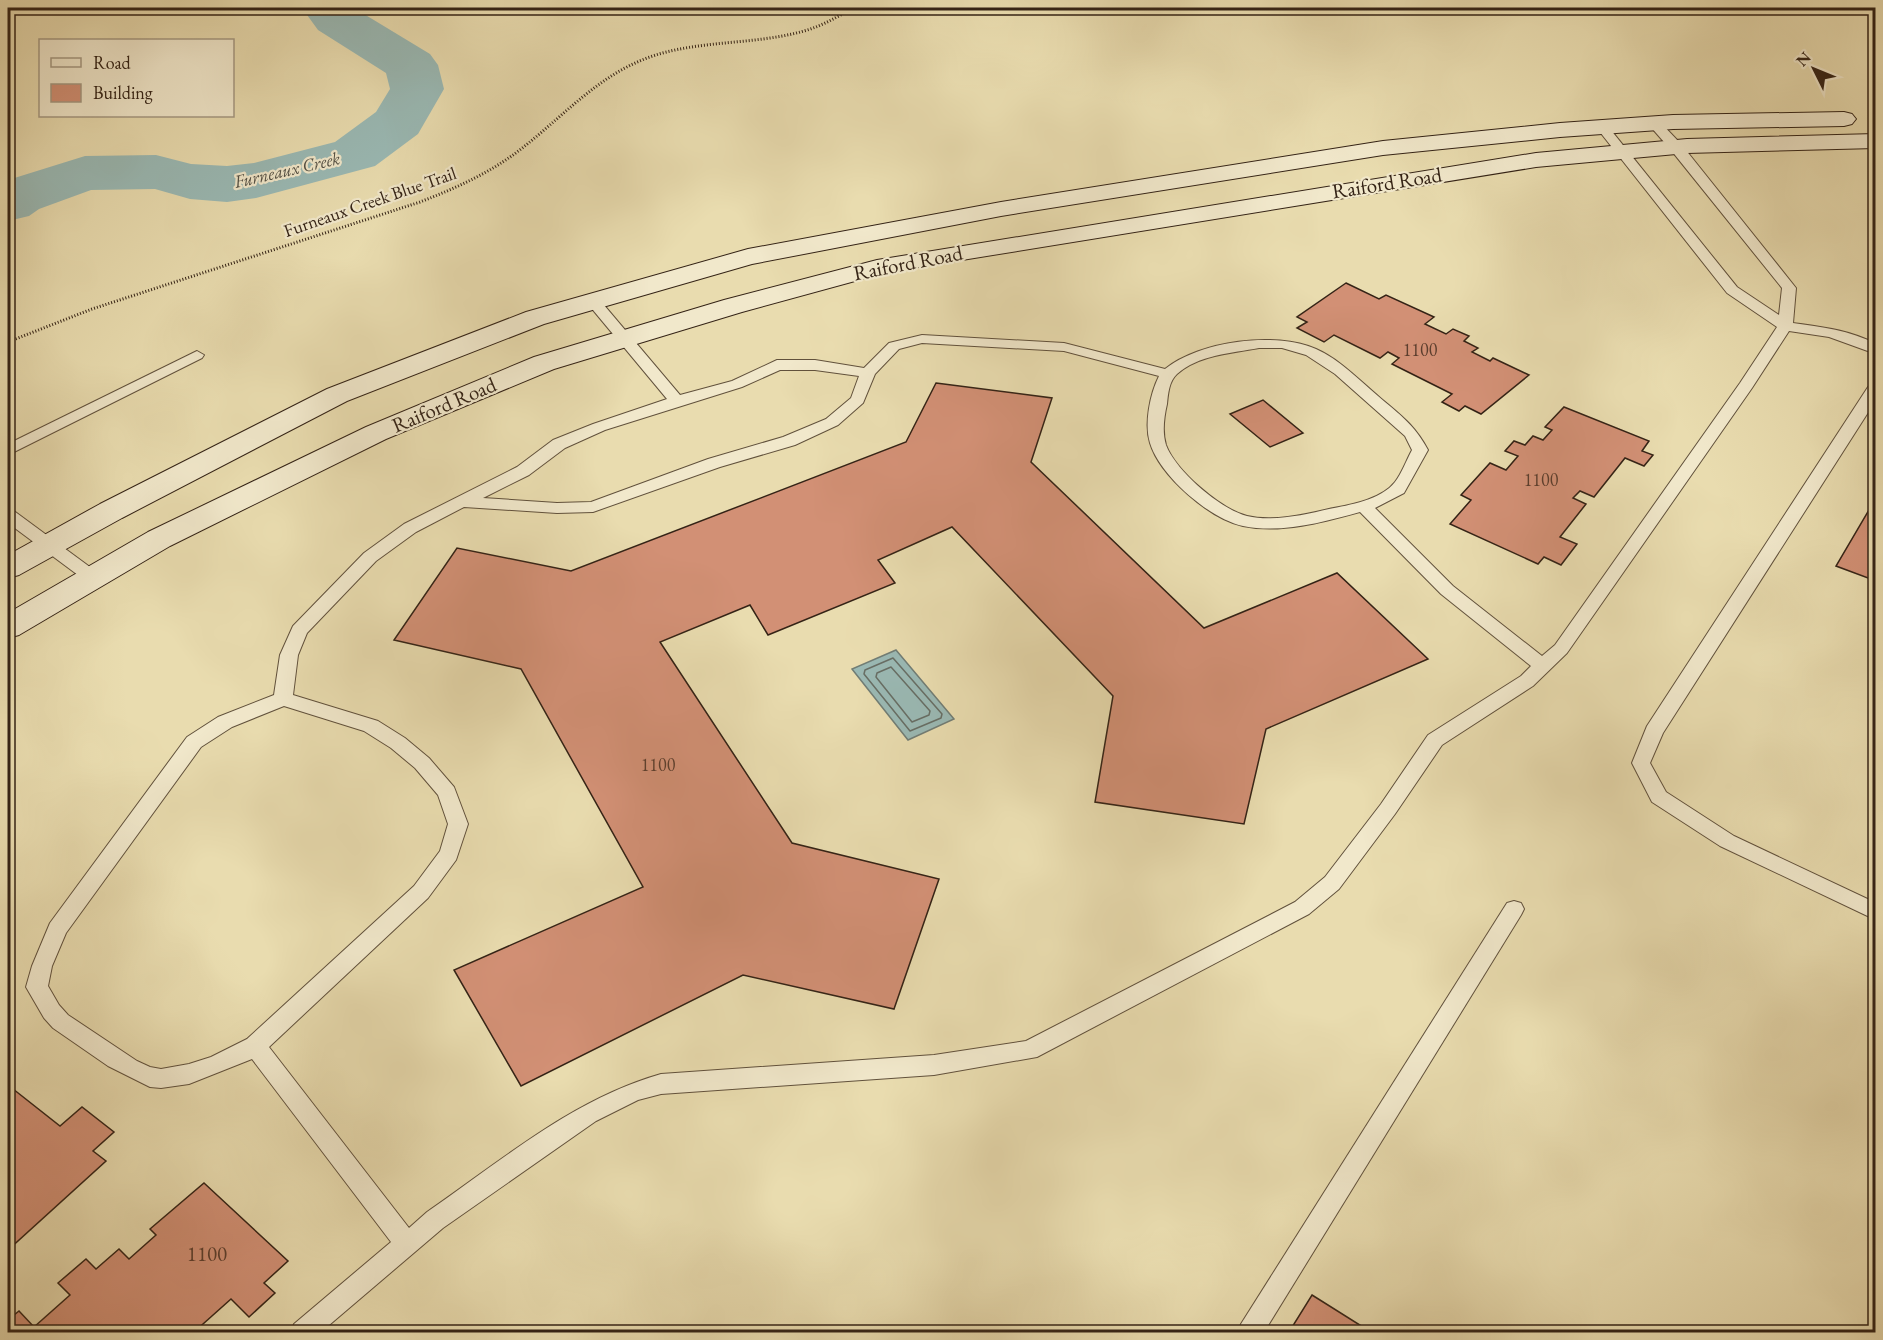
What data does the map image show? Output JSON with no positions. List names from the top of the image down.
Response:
{
  "streets": {
    "street": ["Raiford Road"],
    "path": ["Furneaux Creek Blue Trail"]
  },
  "water": ["Furneaux Creek"],
  "house_numbers": [
    "1100",
    "1100",
    "1100",
    "1100"
  ],
  "legend": ["Road", "Building"],
  "north": "top left"
}
